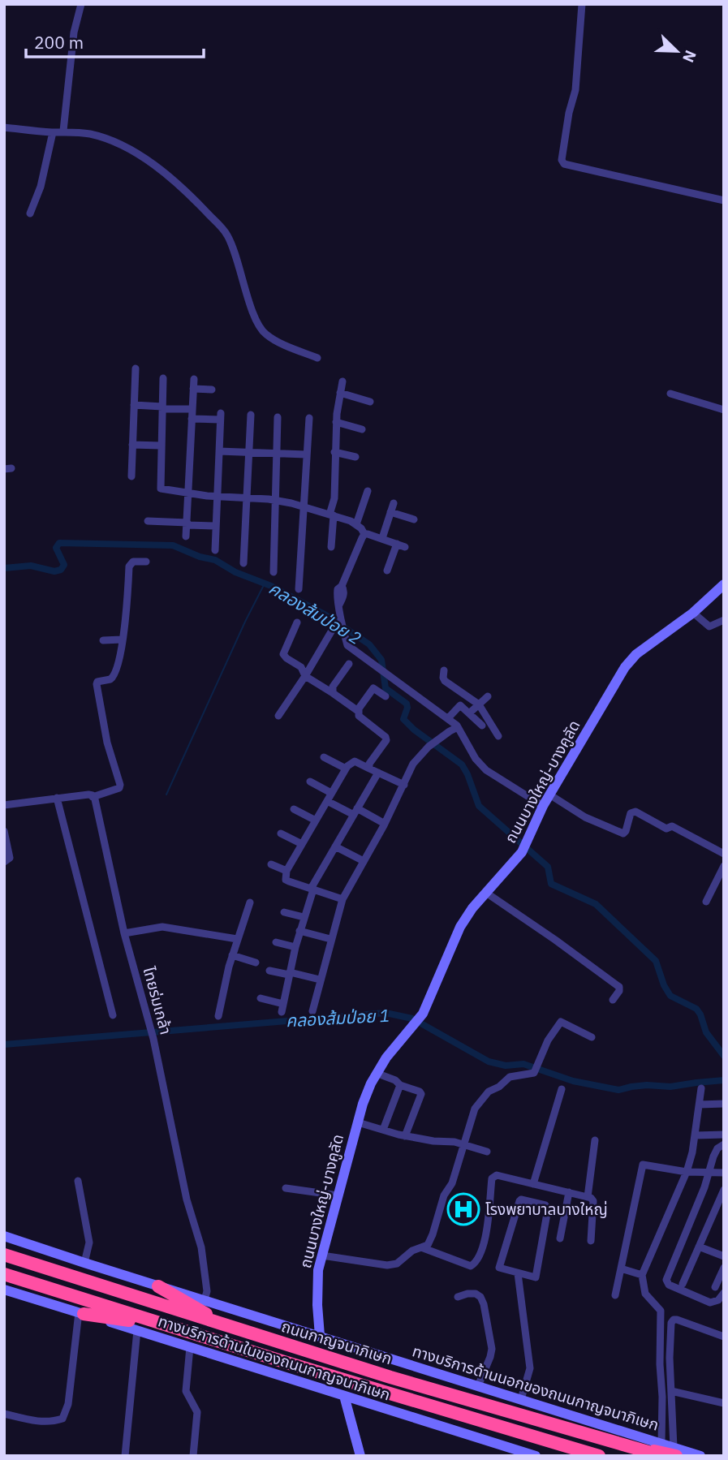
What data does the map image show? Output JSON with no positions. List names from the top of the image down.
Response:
{
  "streets": {
    "highway": ["ถนนกาญจนาภิเษก"],
    "main road": ["ถนนบางใหญ่-บางคูลัด", "ทางบริการด้านในของถนนกาญจนาภิเษก", "ทางบริการด้านนอกของถนนกาญจนาภิเษก"],
    "street": ["ไทยร่มเกล้า"]
  },
  "crossings": [
    ["ถนนบางใหญ่-บางคูลัด", "ทางบริการด้านนอกของถนนกาญจนาภิเษก"],
    ["ไทยร่มเกล้า", "ทางบริการด้านนอกของถนนกาญจนาภิเษก"],
    ["ถนนกาญจนาภิเษก", "ทางบริการด้านนอกของถนนกาญจนาภิเษก"]
  ],
  "water": ["คลองส้มป่อย 2", "คลองส้มป่อย 1"],
  "places": {
    "hospital": ["โรงพยาบาลบางใหญ่"]
  },
  "scale_bar": "200 m",
  "north": "bottom right"
}
